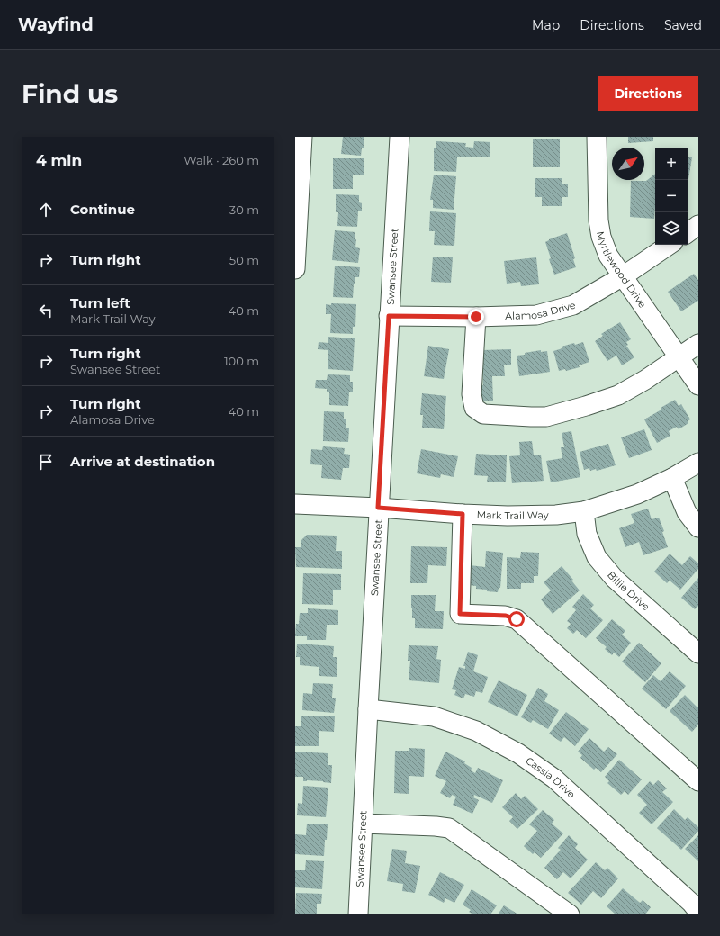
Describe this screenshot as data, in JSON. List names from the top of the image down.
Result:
{
  "streets": {
    "street": [
      "Swansee Street",
      "Myrtlewood Drive",
      "Alamosa Drive",
      "Mark Trail Way",
      "Billie Drive",
      "Cassia Drive"
    ]
  },
  "crossings": [
    ["Swansee Street", "Alamosa Drive"],
    ["Swansee Street", "Mark Trail Way"],
    ["Swansee Street", "Cassia Drive"],
    ["Myrtlewood Drive", "Alamosa Drive"],
    ["Mark Trail Way", "Billie Drive"]
  ],
  "north": "top right",
  "page": {
    "header": "Wayfind",
    "nav": ["Map", "Directions", "Saved"],
    "buttons": "Directions",
    "title": "Find us",
    "heading": ["4 min", "Walk · 260 m"],
    "map_buttons": ["+", "−"],
    "list": [
      ["Continue", "30 m"],
      ["Turn right", "50 m"],
      ["Turn left", "Mark Trail Way", "40 m"],
      ["Turn right", "Swansee Street", "100 m"],
      ["Turn right", "Alamosa Drive", "40 m"],
      "Arrive at destination"
    ]
  }
}
